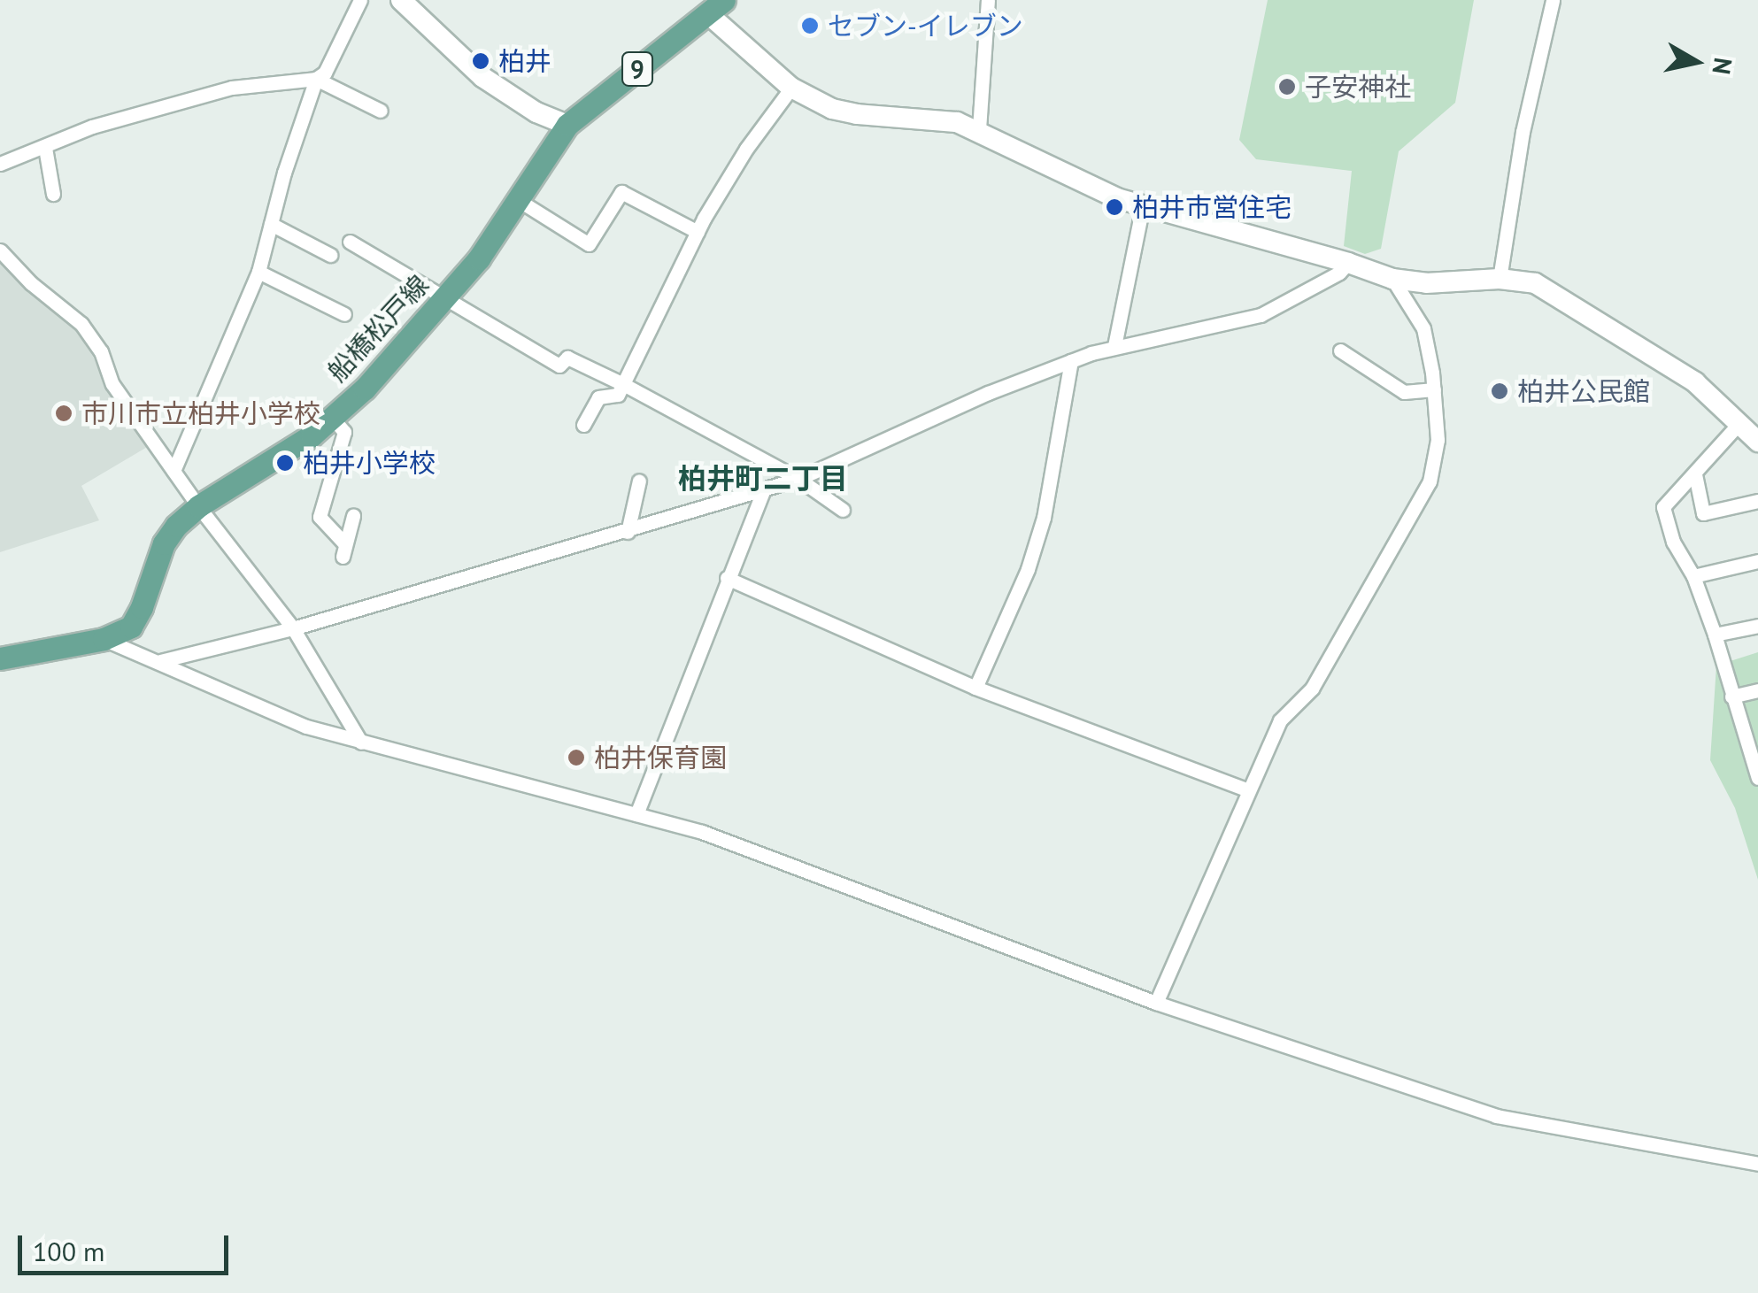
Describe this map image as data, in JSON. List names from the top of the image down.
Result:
{
  "streets": {
    "main road": ["9", "船橋松戸線"]
  },
  "districts": ["柏井町二丁目"],
  "places": [
    "セブン-イレブン",
    "柏井",
    "子安神社",
    "柏井市営住宅",
    "柏井公民館",
    "市川市立柏井小学校",
    "柏井小学校",
    "柏井保育園"
  ],
  "scale_bar": "100 m",
  "north": "right"
}
